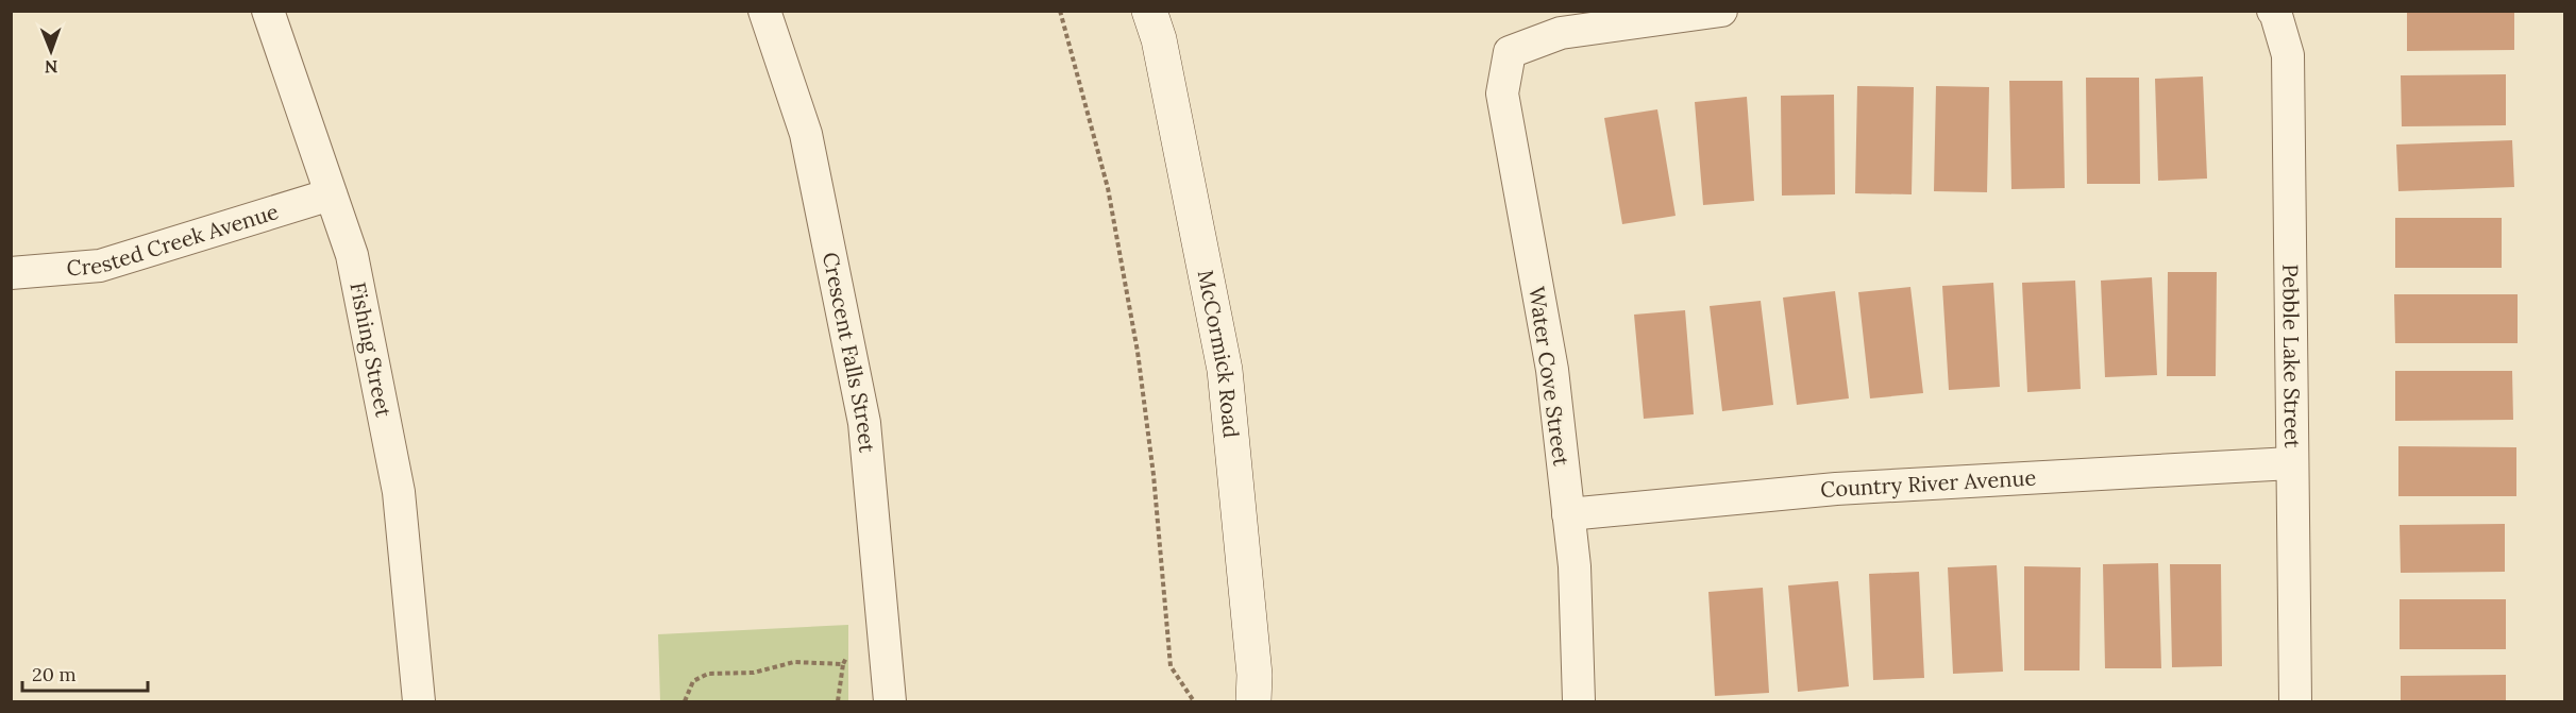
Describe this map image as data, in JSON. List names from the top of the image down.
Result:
{
  "streets": {
    "street": [
      "Crested Creek Avenue",
      "Fishing Street",
      "Crescent Falls Street",
      "McCormick Road",
      "Pebble Lake Street",
      "Water Cove Street",
      "Country River Avenue"
    ]
  },
  "crossings": [
    ["Crested Creek Avenue", "Fishing Street"],
    ["Pebble Lake Street", "Country River Avenue"],
    ["Water Cove Street", "Country River Avenue"]
  ],
  "scale_bar": "20 m",
  "north": "bottom"
}
